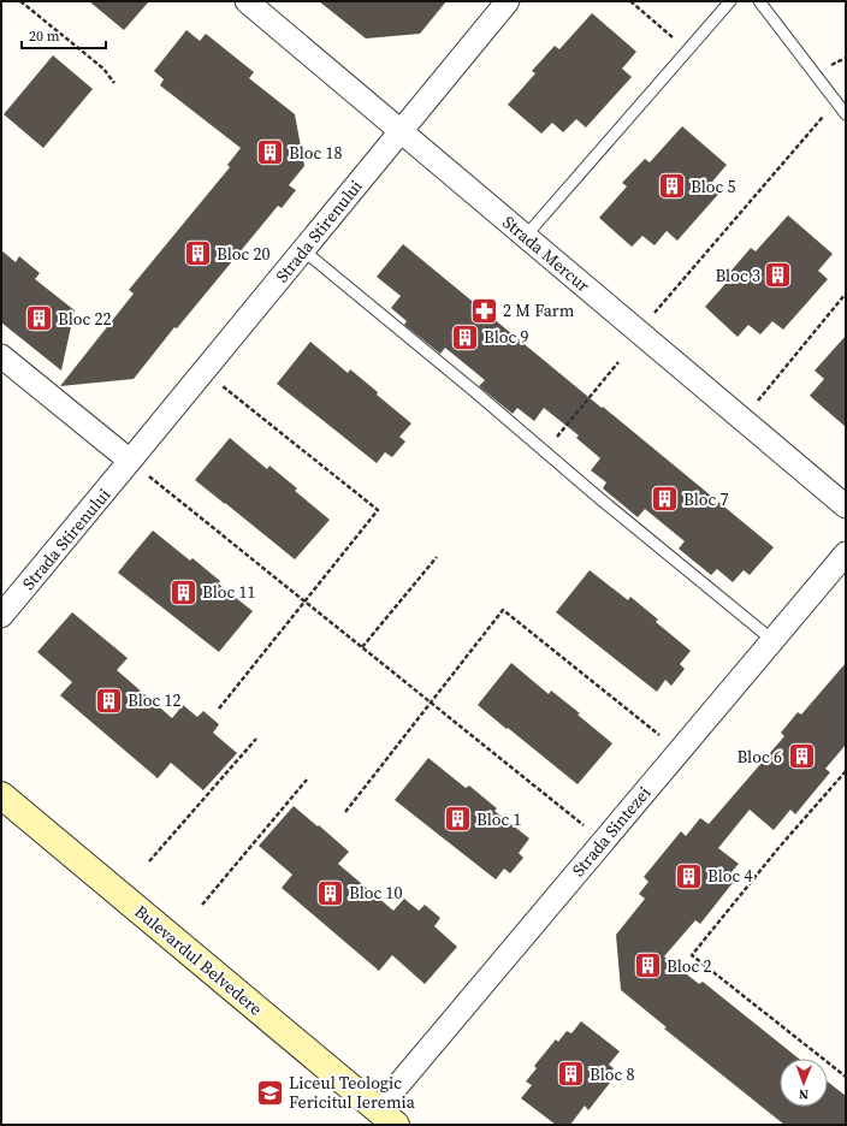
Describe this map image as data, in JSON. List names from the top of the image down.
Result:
{
  "streets": {
    "street": [
      "Strada Stirenului",
      "Strada Mercur",
      "Strada Sintezei",
      "Bulevardul Belvedere"
    ]
  },
  "crossings": [
    ["Strada Stirenului", "Strada Mercur"],
    ["Strada Sintezei", "Bulevardul Belvedere"]
  ],
  "places": {
    "building": [
      "Bloc 18",
      "Bloc 5",
      "Bloc 20",
      "Bloc 3",
      "Bloc 22",
      "Bloc 9",
      "Bloc 7",
      "Bloc 11",
      "Bloc 12",
      "Bloc 6",
      "Bloc 1",
      "Bloc 4",
      "Bloc 10",
      "Bloc 2",
      "Bloc 8"
    ],
    "pharmacy": ["2 M Farm"],
    "school or university": ["Liceul Teologic Fericitul Ieremia"]
  },
  "scale_bar": "20 m",
  "north": "bottom"
}
